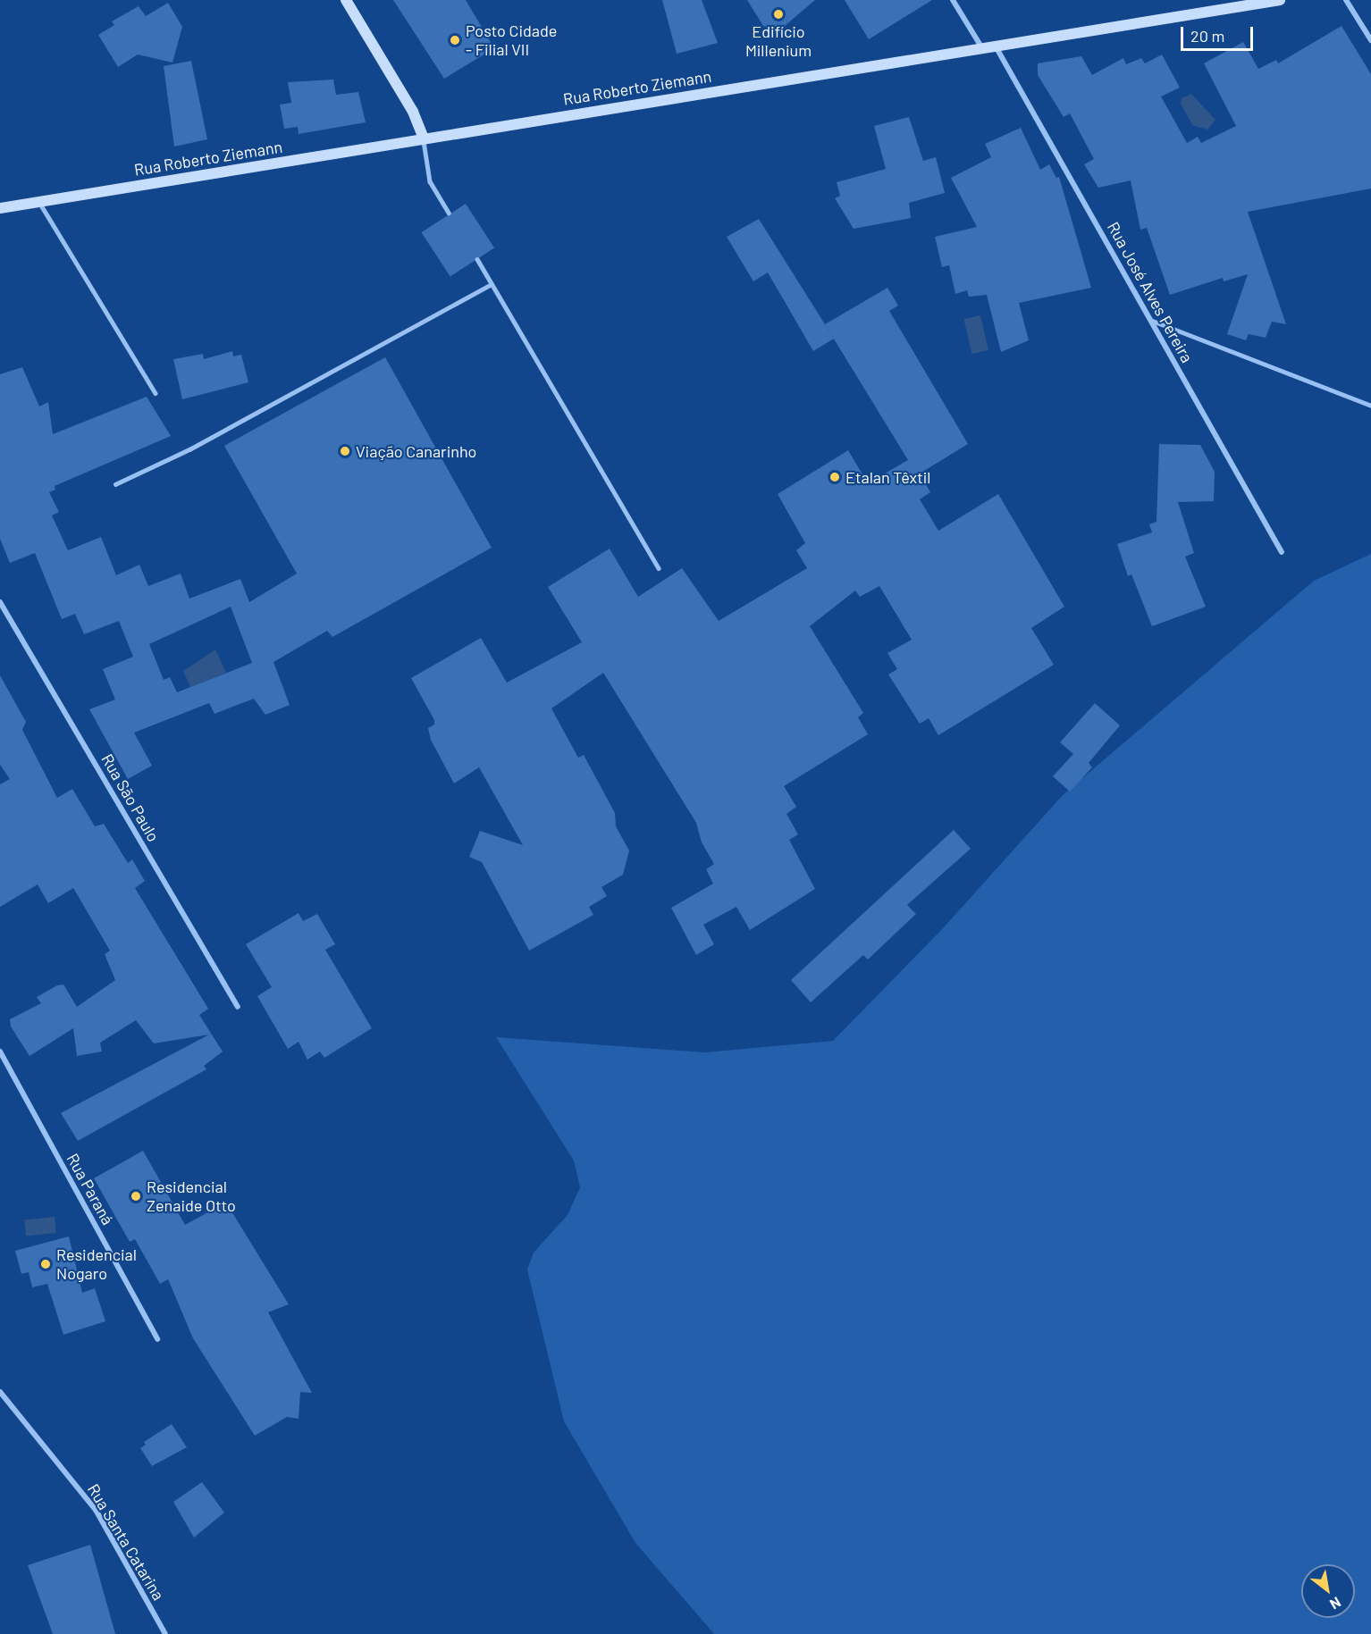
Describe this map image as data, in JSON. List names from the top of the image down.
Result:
{
  "streets": {
    "main road": ["Rua Roberto Ziemann"],
    "street": [
      "Rua José Alves Pereira",
      "Rua São Paulo",
      "Rua Paraná",
      "Rua Santa Catarina"
    ]
  },
  "crossings": [
    ["Rua Roberto Ziemann", "Rua José Alves Pereira"]
  ],
  "places": [
    "Edifício Millenium",
    "Posto Cidade - Filial VII",
    "Viação Canarinho",
    "Etalan Têxtil",
    "Residencial Zenaide Otto",
    "Residencial Nogaro"
  ],
  "scale_bar": "20 m",
  "north": "bottom right"
}
